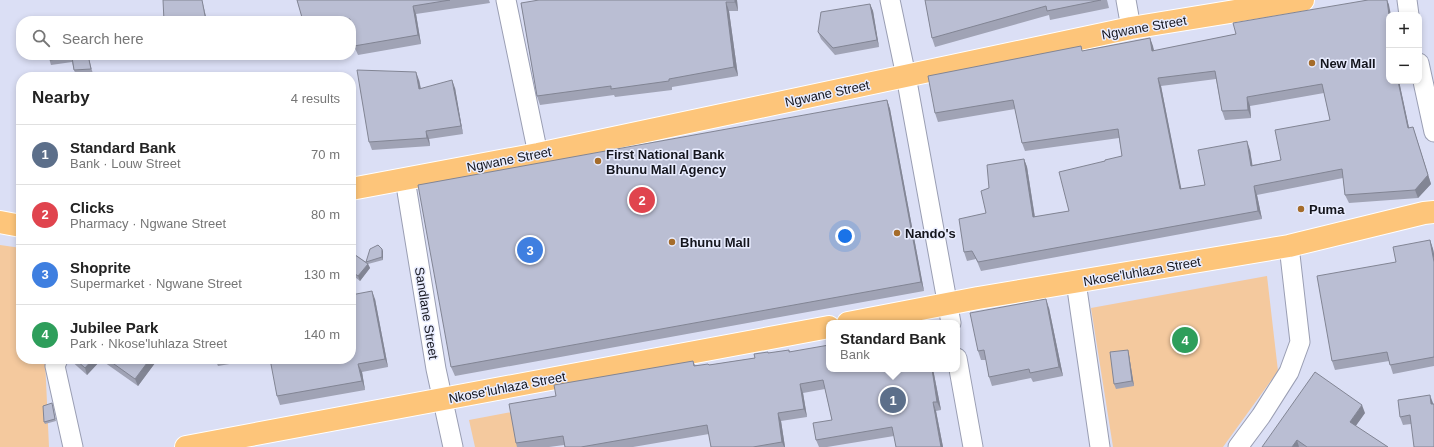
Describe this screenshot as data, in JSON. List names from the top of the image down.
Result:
{
  "streets": {
    "main road": ["Ngwane Street", "Nkose'luhlaza Street"],
    "street": ["Sandlane Street"]
  },
  "crossings": [
    ["Ngwane Street", "Sandlane Street"],
    ["Nkose'luhlaza Street", "Sandlane Street"]
  ],
  "places": [
    "New Mall",
    "First National Bank Bhunu Mall Agency",
    "Puma",
    "Nando's",
    "Bhunu Mall"
  ],
  "page": {
    "map_buttons": ["+", "−"],
    "search": "Search here",
    "heading": ["Nearby", "4 results"],
    "list": [
      {
        "mark": "1",
        "name": "Standard Bank",
        "note": "Bank · Louw Street",
        "value": "70 m"
      },
      {
        "mark": "2",
        "name": "Clicks",
        "note": "Pharmacy · Ngwane Street",
        "value": "80 m"
      },
      {
        "mark": "3",
        "name": "Shoprite",
        "note": "Supermarket · Ngwane Street",
        "value": "130 m"
      },
      {
        "mark": "4",
        "name": "Jubilee Park",
        "note": "Park · Nkose'luhlaza Street",
        "value": "140 m"
      }
    ],
    "pins": [
      "2",
      "3",
      "4",
      "1"
    ],
    "popup": ["Standard Bank", "Bank"]
  }
}
